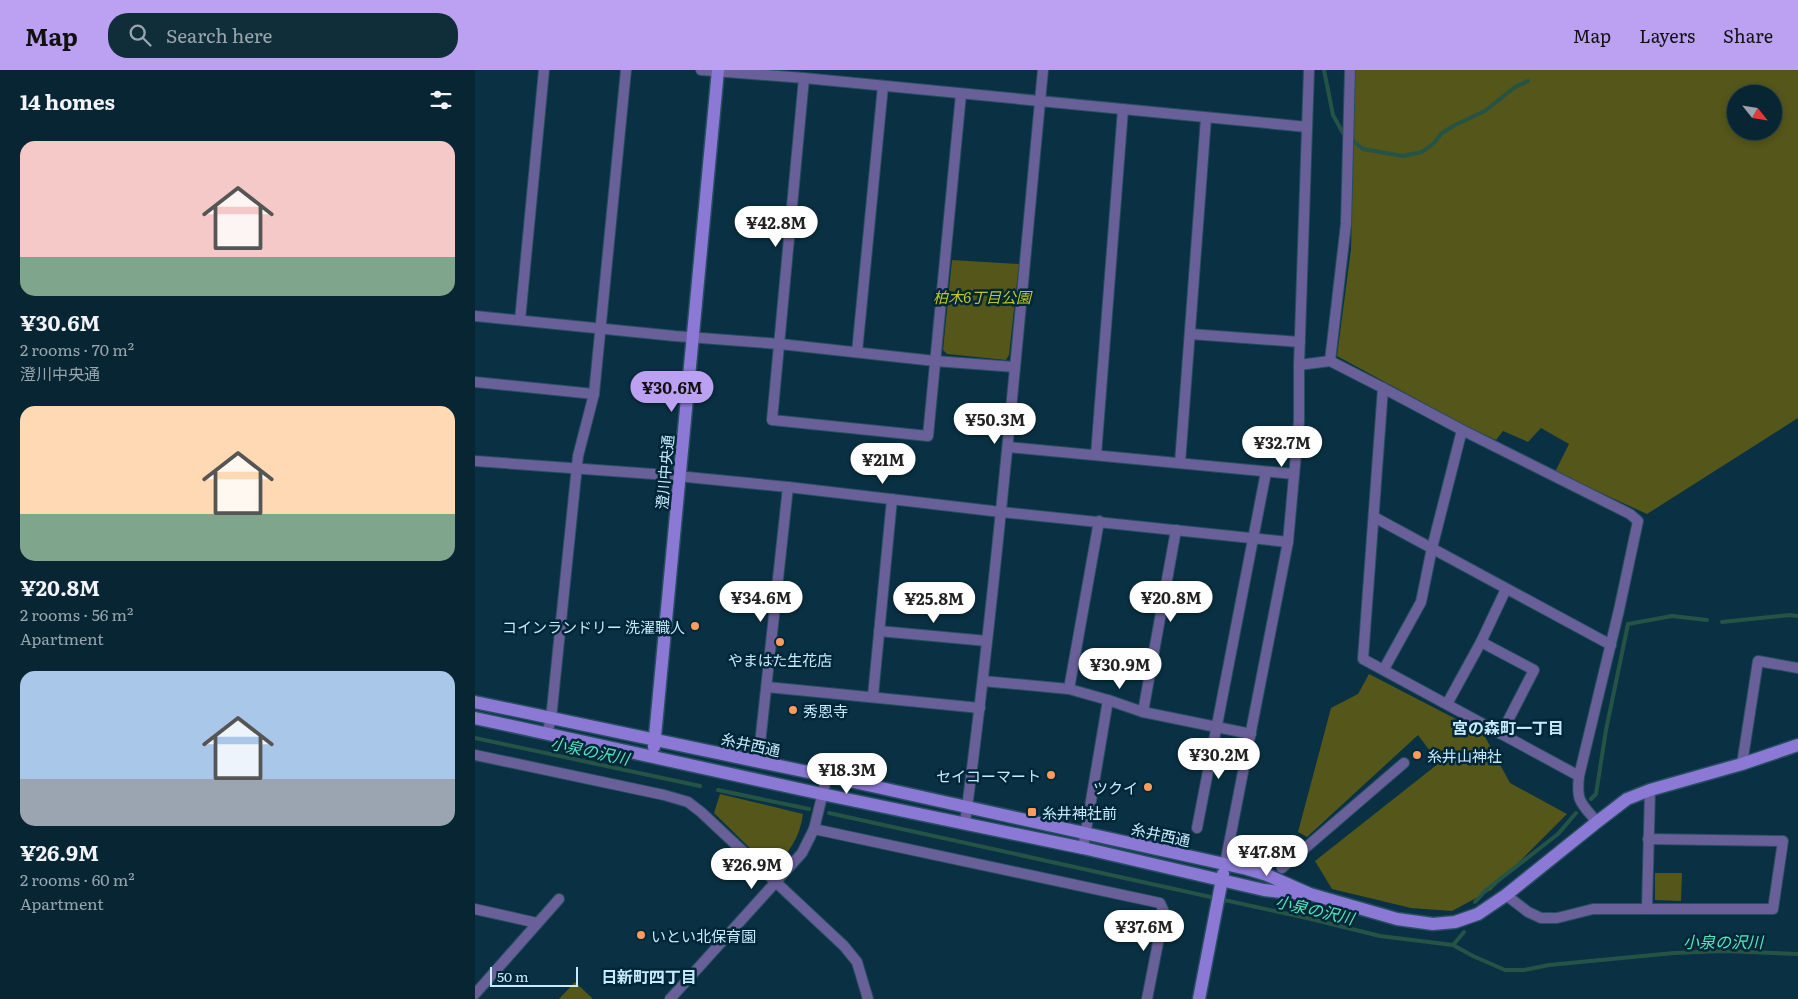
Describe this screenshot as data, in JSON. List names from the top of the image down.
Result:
{
  "streets": {
    "street": ["澄川中央通", "糸井西通"]
  },
  "crossings": [
    ["澄川中央通", "糸井西通"]
  ],
  "districts": ["宮の森町一丁目", "日新町四丁目"],
  "water": ["小泉の沢川"],
  "parks": ["柏木6丁目公園"],
  "places": {
    "other": [
      "コインランドリー 洗濯職人",
      "やまはた生花店",
      "秀恩寺",
      "糸井山神社",
      "セイコーマート",
      "ツクイ",
      "いとい北保育園"
    ],
    "transit": ["糸井神社前"]
  },
  "scale_bar": "50 m",
  "north": "bottom right",
  "page": {
    "header": "Map",
    "search": "Search here",
    "nav": ["Map", "Layers", "Share"],
    "heading": "14 homes",
    "list": [
      {
        "name": "¥30.6M",
        "note": "2 rooms · 70 m² · 澄川中央通"
      },
      {
        "name": "¥20.8M",
        "note": "2 rooms · 56 m² · Apartment"
      },
      {
        "name": "¥26.9M",
        "note": "2 rooms · 60 m² · Apartment"
      }
    ],
    "price": [
      "¥42.8M",
      "¥30.6M",
      "¥50.3M",
      "¥32.7M",
      "¥21M",
      "¥34.6M",
      "¥20.8M",
      "¥25.8M",
      "¥30.9M",
      "¥30.2M",
      "¥18.3M",
      "¥47.8M",
      "¥26.9M",
      "¥37.6M"
    ],
    "scale": "50 m"
  }
}
